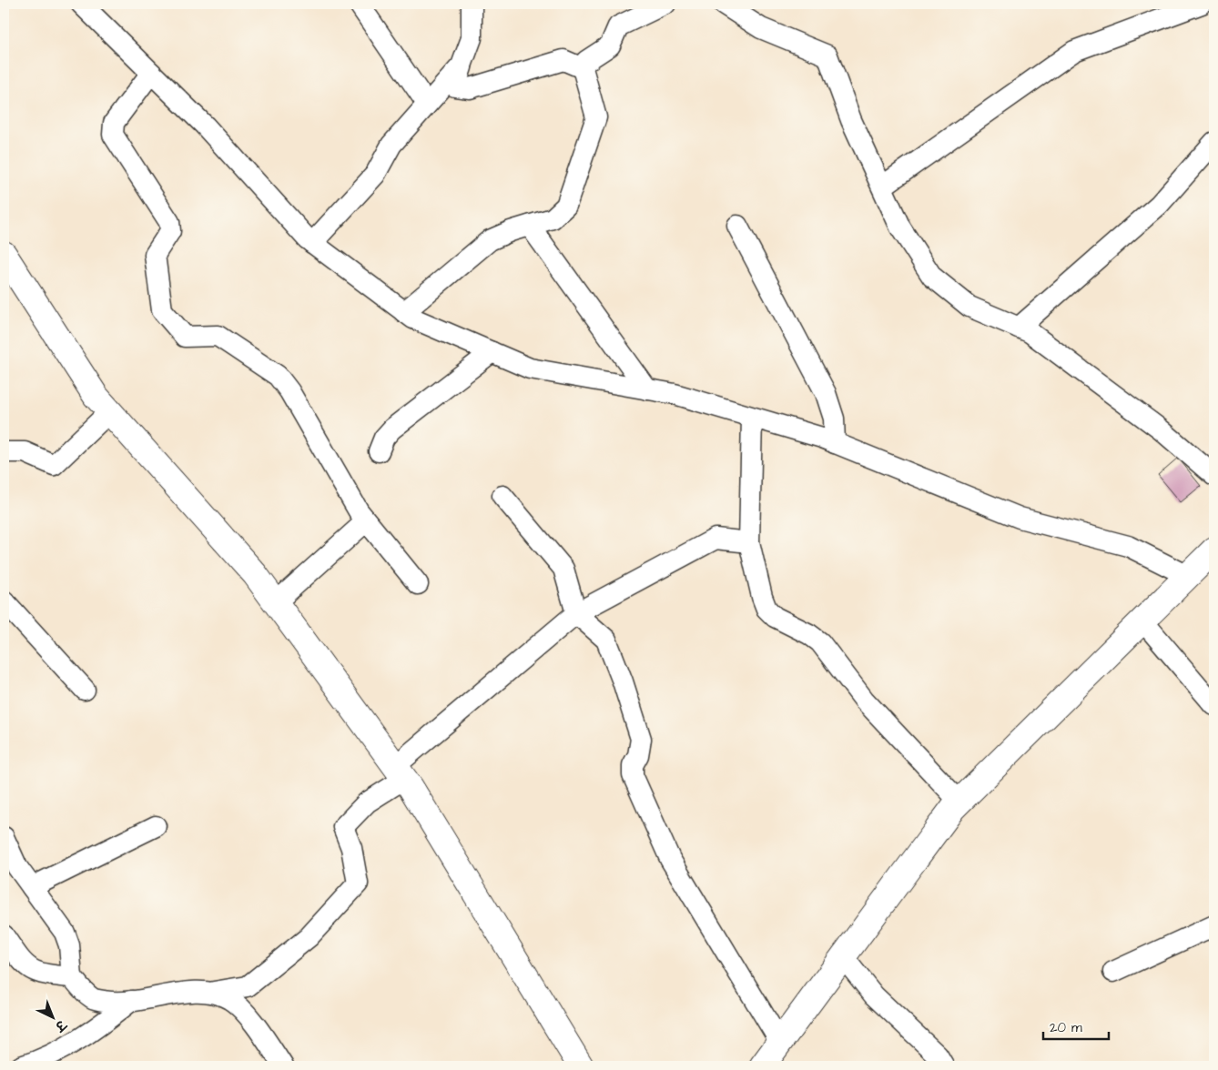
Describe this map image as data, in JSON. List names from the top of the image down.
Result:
{
  "scale_bar": "20 m",
  "north": "bottom right"
}
